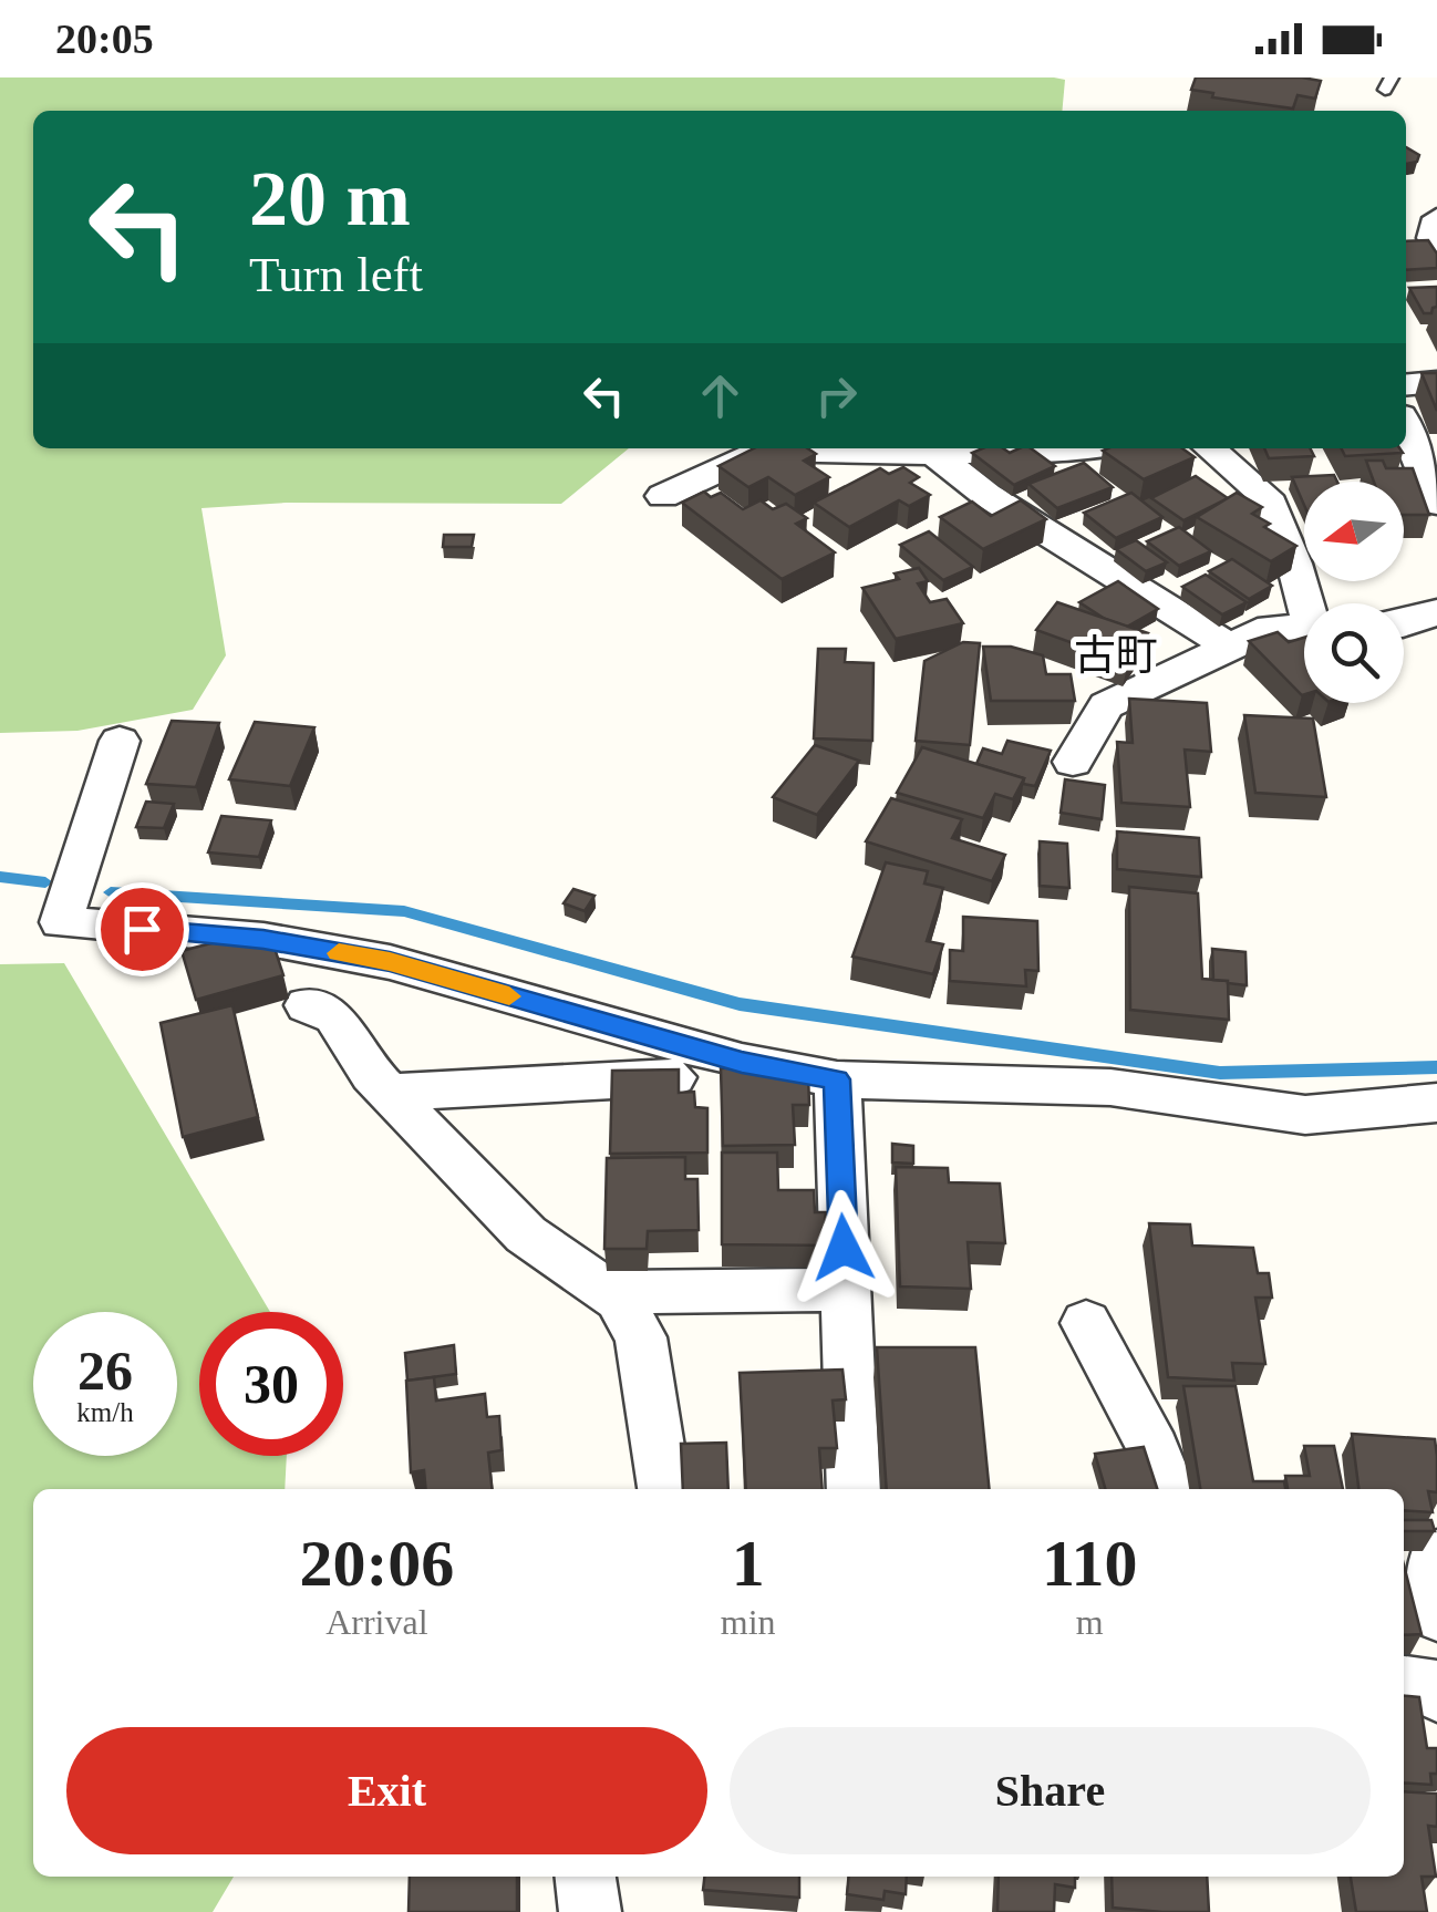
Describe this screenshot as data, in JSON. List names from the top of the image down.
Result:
{
  "districts": ["古町"],
  "north": "left",
  "page": {
    "status": "20:05",
    "turn": ["20 m", "Turn left"],
    "speed": "26 km/h",
    "limit": "30",
    "eta": [
      "20:06",
      "Arrival",
      "1",
      "min",
      "110",
      "m"
    ],
    "buttons": ["Exit", "Share"]
  }
}
